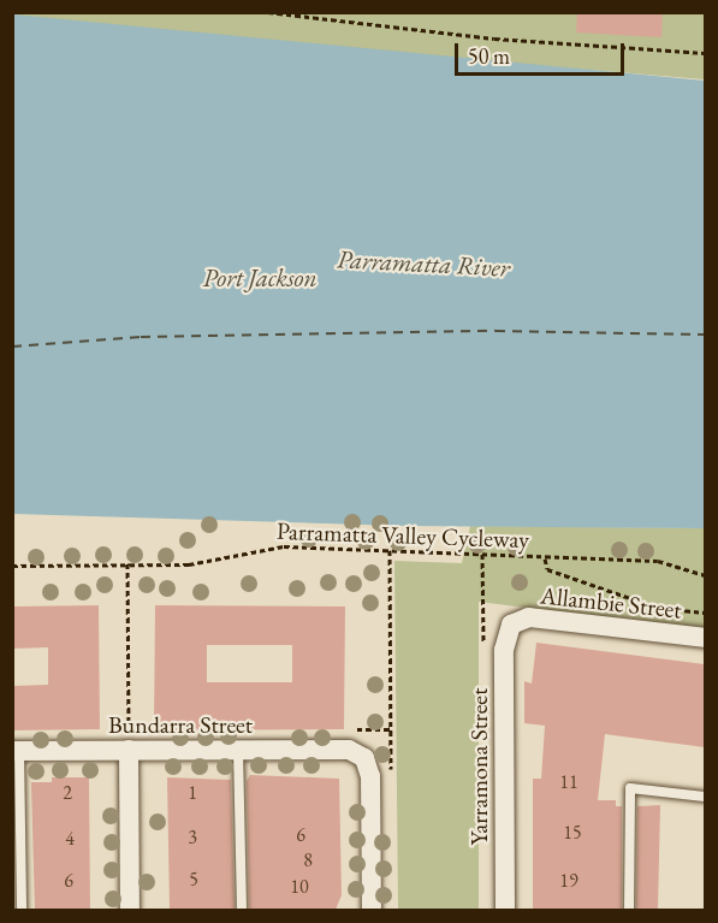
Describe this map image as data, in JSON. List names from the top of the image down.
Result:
{
  "streets": {
    "street": ["Allambie Street", "Bundarra Street", "Yarramona Street"],
    "path": ["Parramatta Valley Cycleway"]
  },
  "crossings": [
    ["Allambie Street", "Yarramona Street"]
  ],
  "water": ["Parramatta River", "Port Jackson"],
  "house_numbers": [
    "11",
    "2",
    "1",
    "15",
    "6",
    "3",
    "4",
    "8",
    "5",
    "6",
    "19",
    "10"
  ],
  "scale_bar": "50 m"
}
